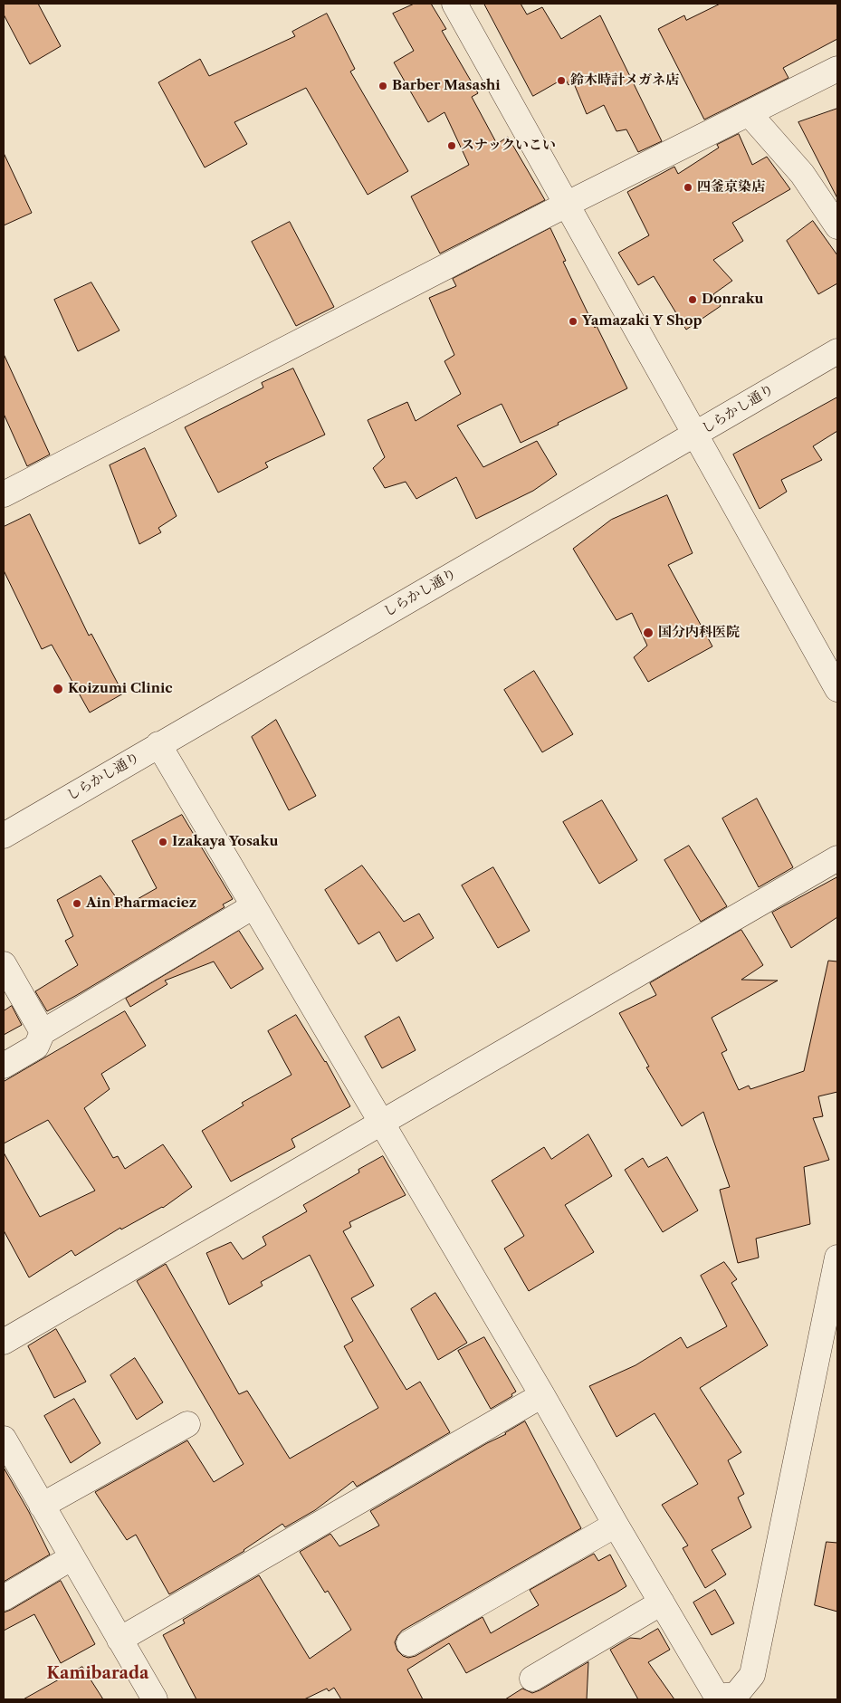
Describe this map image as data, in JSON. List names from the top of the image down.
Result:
{
  "streets": {
    "street": ["しらかし通り"]
  },
  "districts": ["Kamibarada"],
  "places": [
    "鈴木時計メガネ店",
    "Barber Masashi",
    "スナックいこい",
    "四釜京染店",
    "Donraku",
    "Yamazaki Y Shop",
    "国分内科医院",
    "Koizumi Clinic",
    "Izakaya Yosaku",
    "Ain Pharmaciez"
  ]
}
